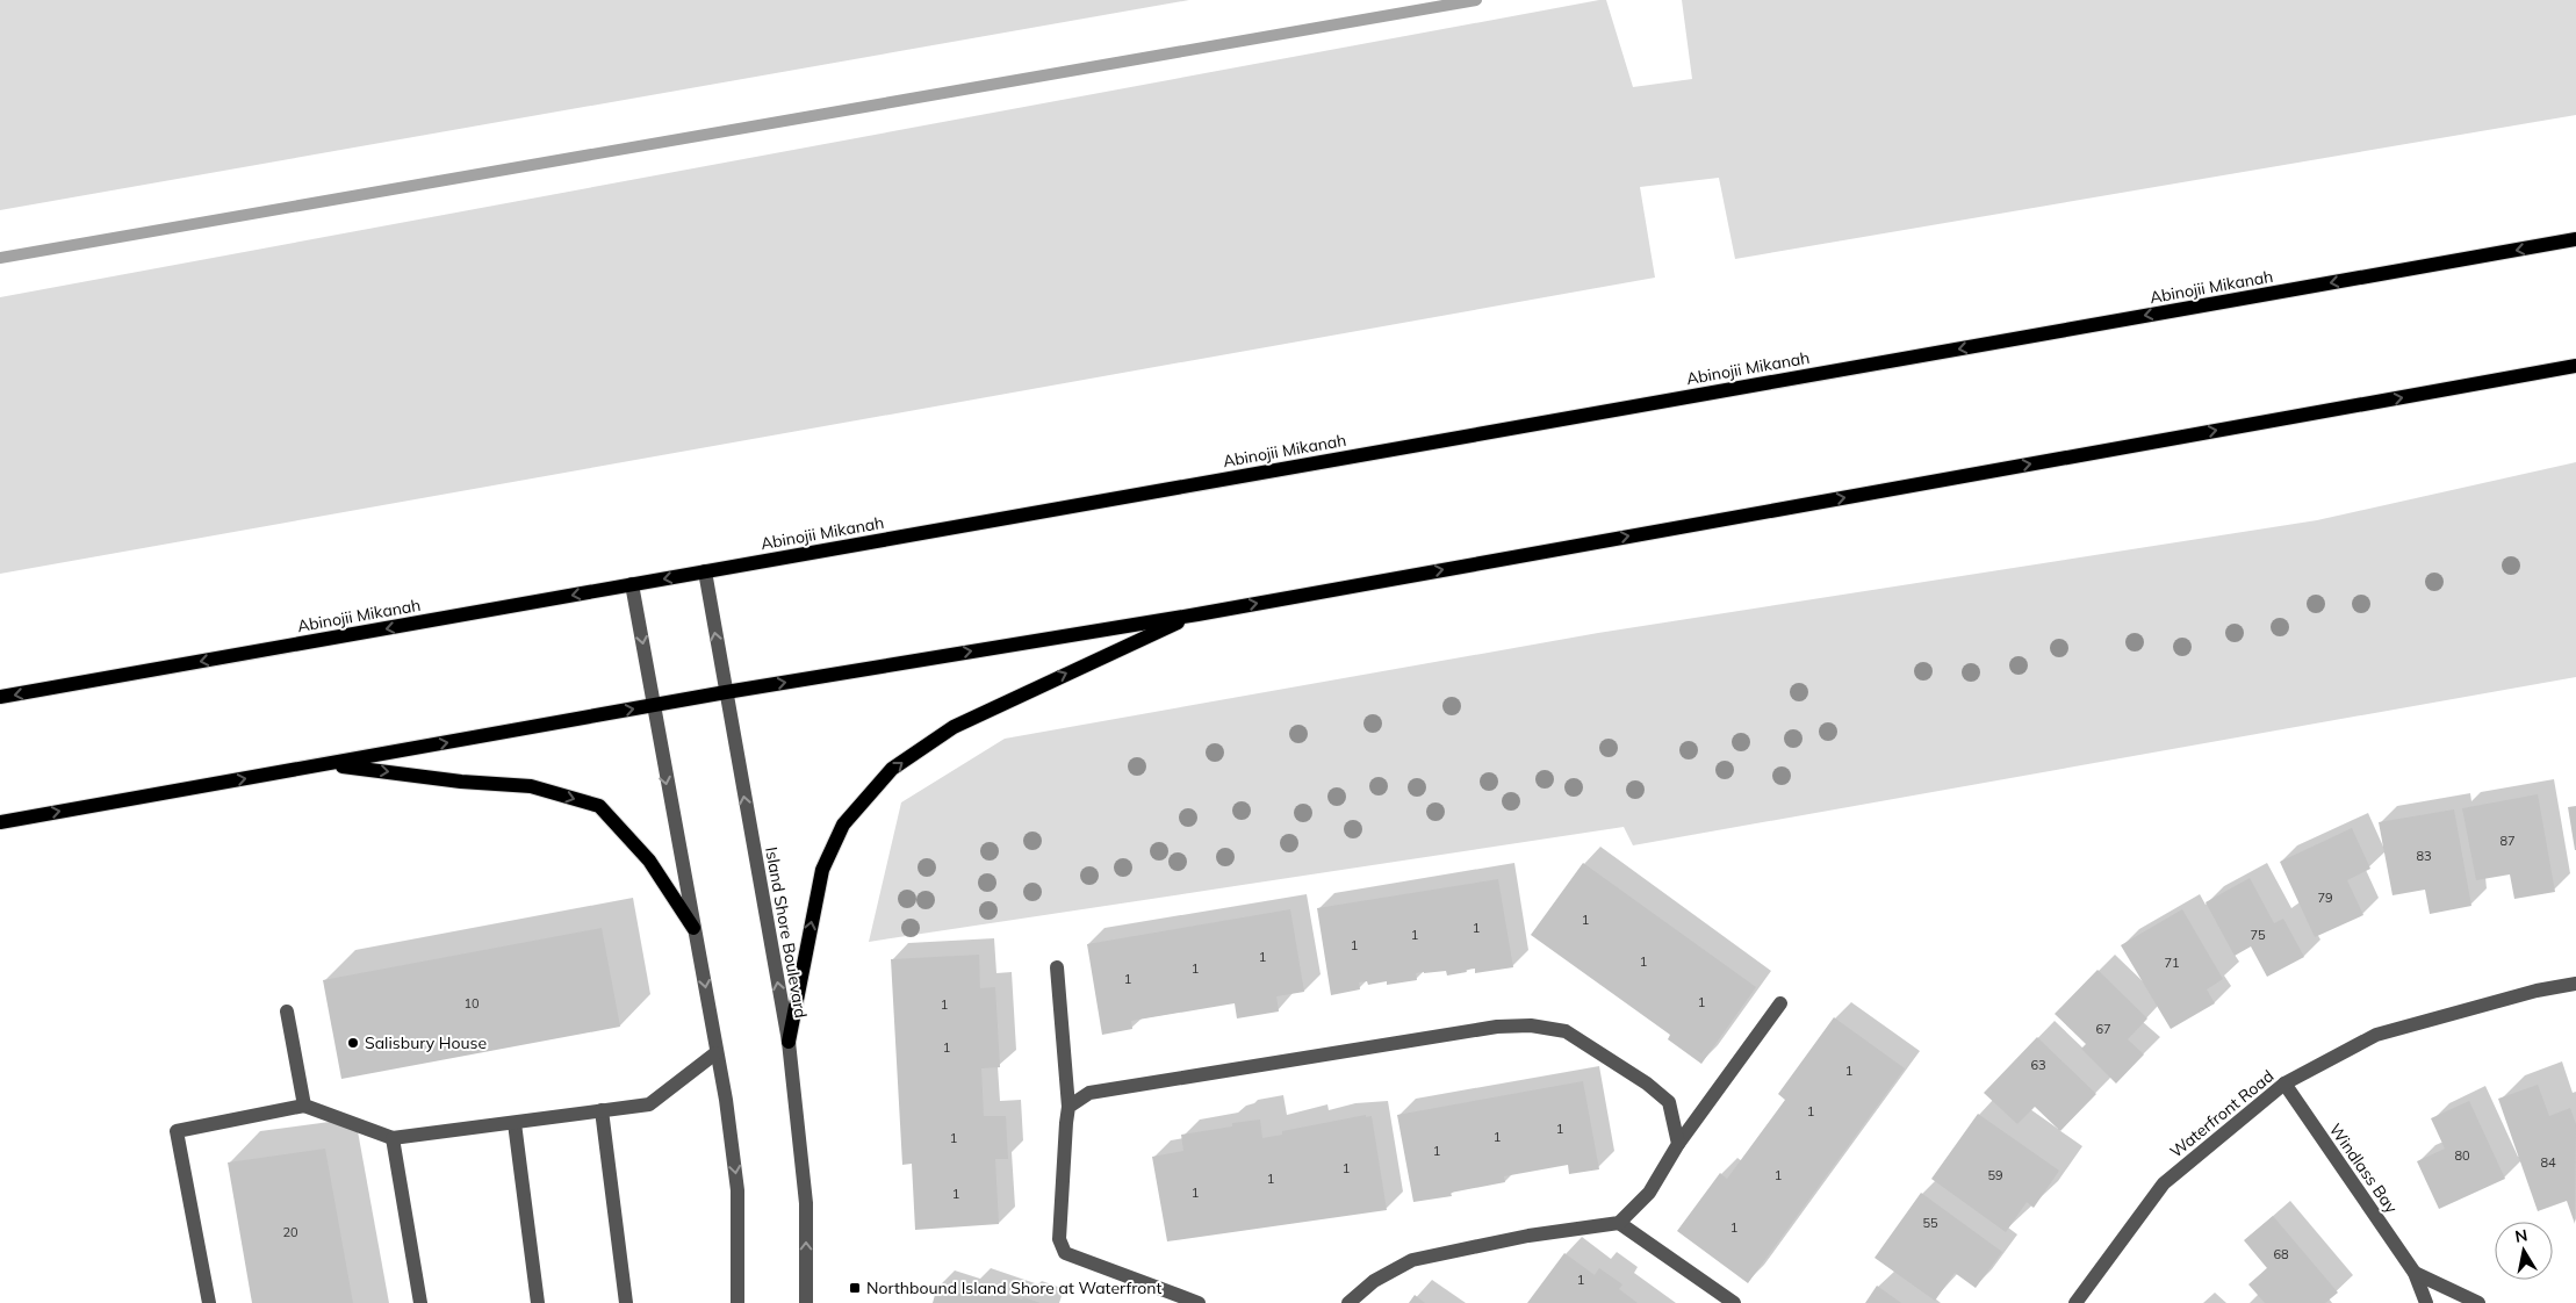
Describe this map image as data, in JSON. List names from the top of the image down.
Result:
{
  "streets": {
    "main road": ["Abinojii Mikanah"],
    "street": ["Island Shore Boulevard", "Waterfront Road", "Windlass Bay"]
  },
  "crossings": [
    ["Abinojii Mikanah", "Island Shore Boulevard"],
    ["Waterfront Road", "Windlass Bay"]
  ],
  "places": {
    "other": ["Salisbury House"],
    "transit": ["Northbound Island Shore at Waterfront"]
  },
  "house_numbers": [
    "87",
    "83",
    "79",
    "1",
    "1",
    "1",
    "75",
    "1",
    "1",
    "1",
    "71",
    "1",
    "1",
    "1",
    "10",
    "1",
    "67",
    "1",
    "63",
    "1",
    "1",
    "1",
    "1",
    "1",
    "1",
    "80",
    "84",
    "1",
    "1",
    "59",
    "1",
    "1",
    "1",
    "55",
    "1",
    "20",
    "68",
    "1"
  ],
  "north": "top"
}
